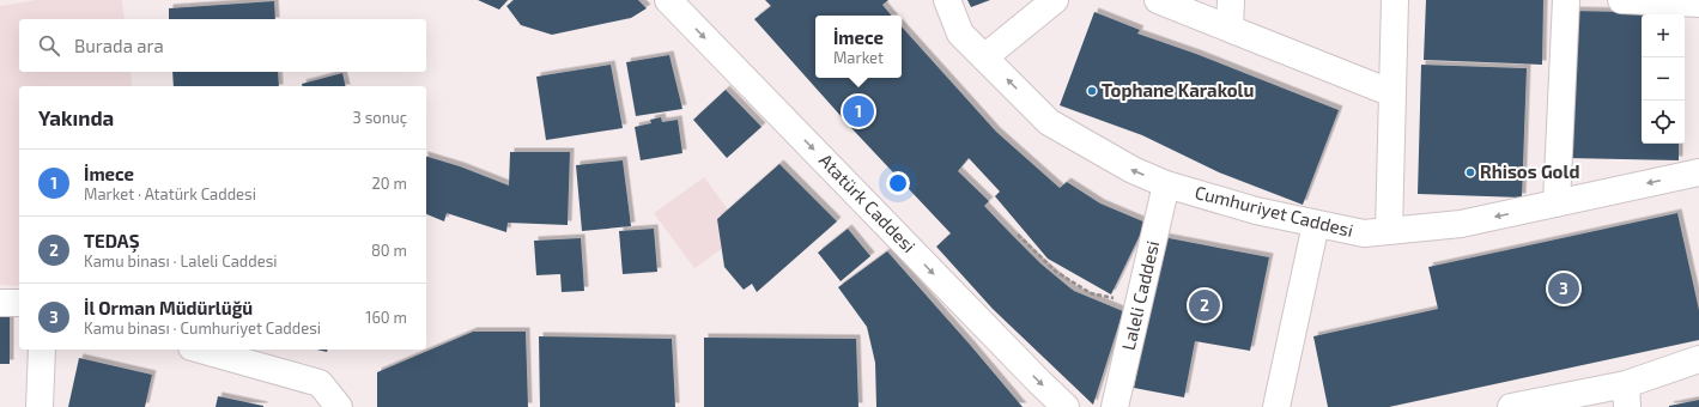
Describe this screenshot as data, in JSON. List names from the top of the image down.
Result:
{
  "streets": {
    "street": ["Atatürk Caddesi", "Cumhuriyet Caddesi", "Laleli Caddesi"]
  },
  "crossings": [
    ["Cumhuriyet Caddesi", "Laleli Caddesi"]
  ],
  "one_way": ["Atatürk Caddesi"],
  "places": ["Tophane Karakolu", "Rhisos Gold"],
  "page": {
    "map_buttons": ["+", "−"],
    "popup": ["İmece", "Market"],
    "search": "Burada ara",
    "heading": ["Yakında", "3 sonuç"],
    "pins": ["1", "3", "2"],
    "list": [
      {
        "mark": "1",
        "name": "İmece",
        "note": "Market · Atatürk Caddesi",
        "value": "20 m"
      },
      {
        "mark": "2",
        "name": "TEDAŞ",
        "note": "Kamu binası · Laleli Caddesi",
        "value": "80 m"
      },
      {
        "mark": "3",
        "name": "İl Orman Müdürlüğü",
        "note": "Kamu binası · Cumhuriyet Caddesi",
        "value": "160 m"
      }
    ]
  }
}
